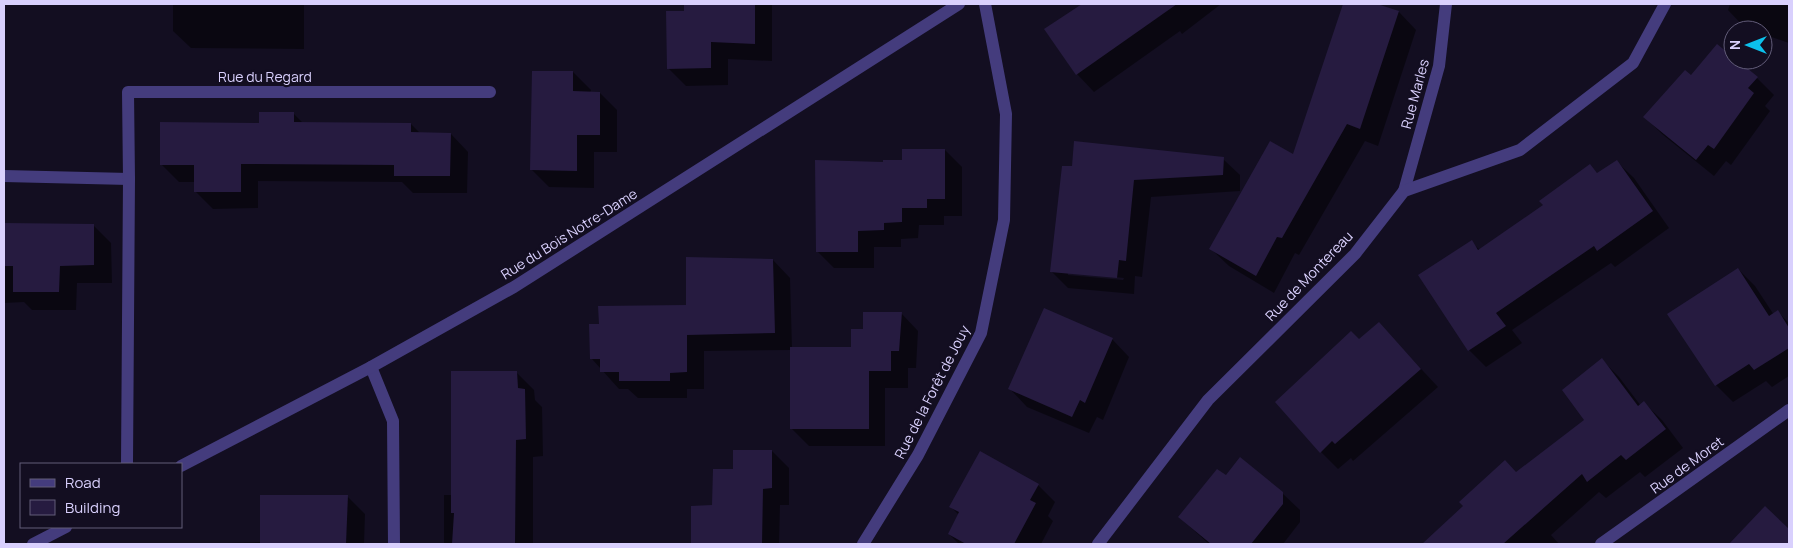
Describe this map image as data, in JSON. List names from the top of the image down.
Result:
{
  "streets": {
    "street": [
      "Rue du Regard",
      "Rue Marles",
      "Rue du Bois Notre-Dame",
      "Rue de Montereau",
      "Rue de la Forêt de Jouy",
      "Rue de Moret"
    ]
  },
  "crossings": [
    ["Rue Marles", "Rue de Montereau"]
  ],
  "legend": ["Road", "Building"],
  "north": "left"
}
